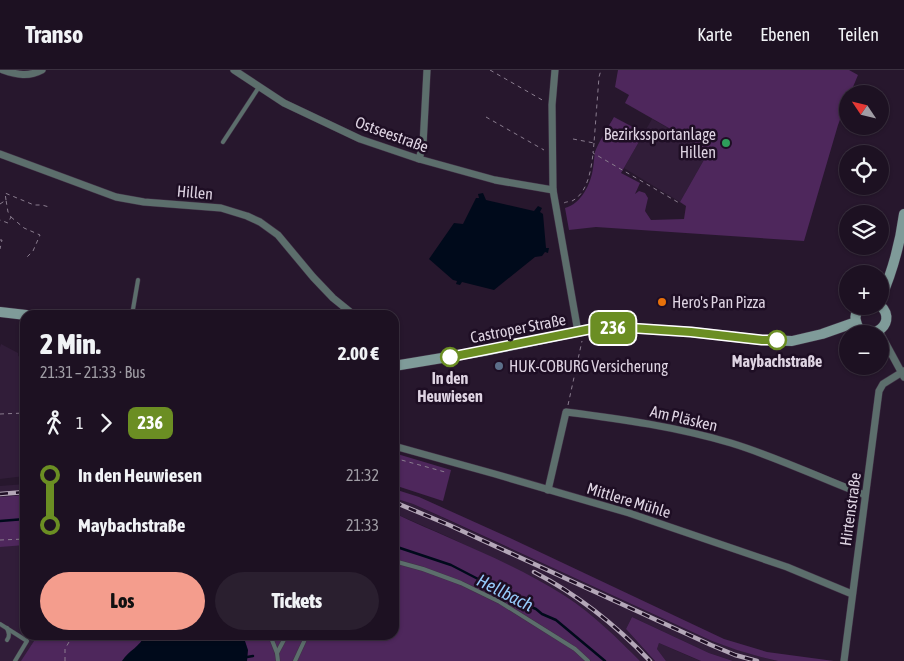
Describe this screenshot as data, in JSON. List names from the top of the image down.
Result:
{
  "streets": {
    "main road": ["Castroper Straße"],
    "street": [
      "Ostseestraße",
      "Hillen",
      "Am Pläsken",
      "Mittlere Mühle",
      "Hirtenstraße"
    ]
  },
  "crossings": [
    ["Am Pläsken", "Hirtenstraße"],
    ["Mittlere Mühle", "Hirtenstraße"]
  ],
  "water": ["Hellbach"],
  "places": [
    "Bezirkssportanlage Hillen",
    "Hero's Pan Pizza",
    "Maybachstraße",
    "In den Heuwiesen",
    "HUK-COBURG Versicherung"
  ],
  "lines": ["bus line 236"],
  "north": "top left",
  "page": {
    "header": "Transo",
    "nav": ["Karte", "Ebenen", "Teilen"],
    "on_map": "236",
    "map_buttons": ["+", "−"],
    "heading": ["2 Min.", "21:31 – 21:33 · Bus", "2.00 €"],
    "legs": ["1", "236"],
    "list": [
      {
        "name": "In den Heuwiesen",
        "value": "21:32"
      },
      {
        "name": "Maybachstraße",
        "value": "21:33"
      }
    ],
    "buttons": ["Los", "Tickets"]
  }
}
